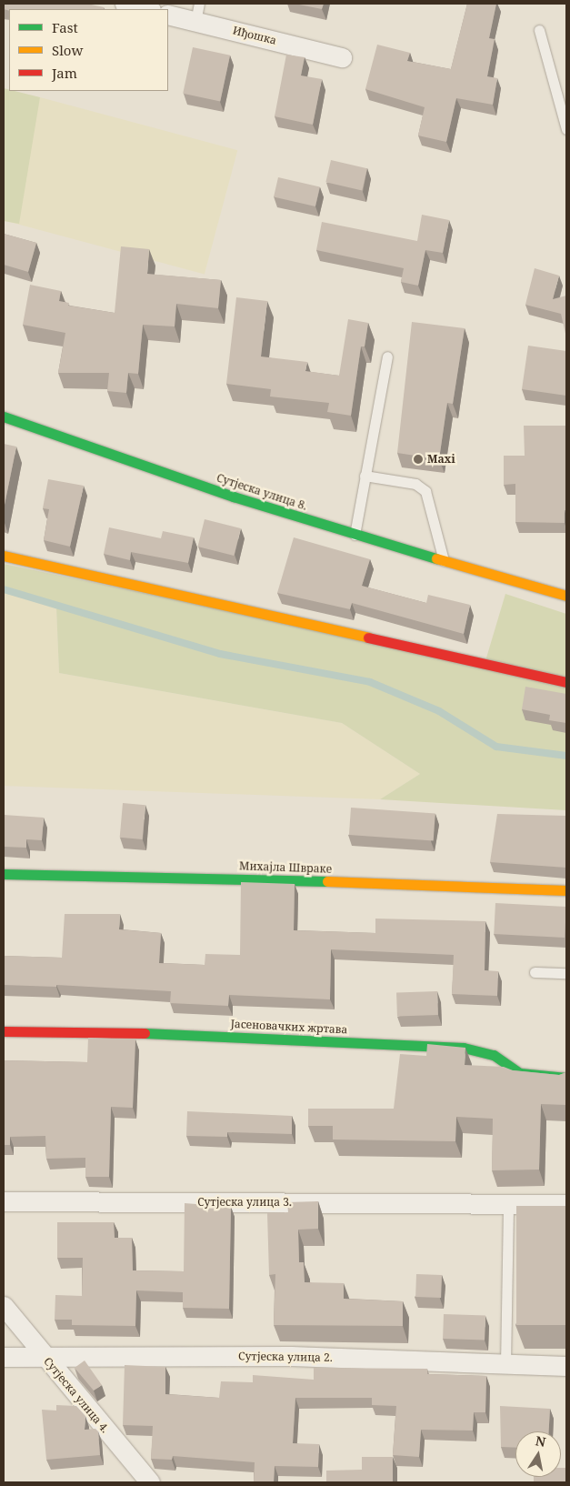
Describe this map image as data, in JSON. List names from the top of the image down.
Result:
{
  "streets": {
    "street": [
      "Иђошка",
      "Сутјеска улица 8.",
      "Михајла Швраке",
      "Јасеновачких жртава",
      "Сутјеска улица 3.",
      "Сутјеска улица 2.",
      "Сутјеска улица 4."
    ]
  },
  "crossings": [
    ["Сутјеска улица 2.", "Сутјеска улица 4."]
  ],
  "places": ["Maxi"],
  "legend": ["Fast", "Slow", "Jam"],
  "north": "top"
}
